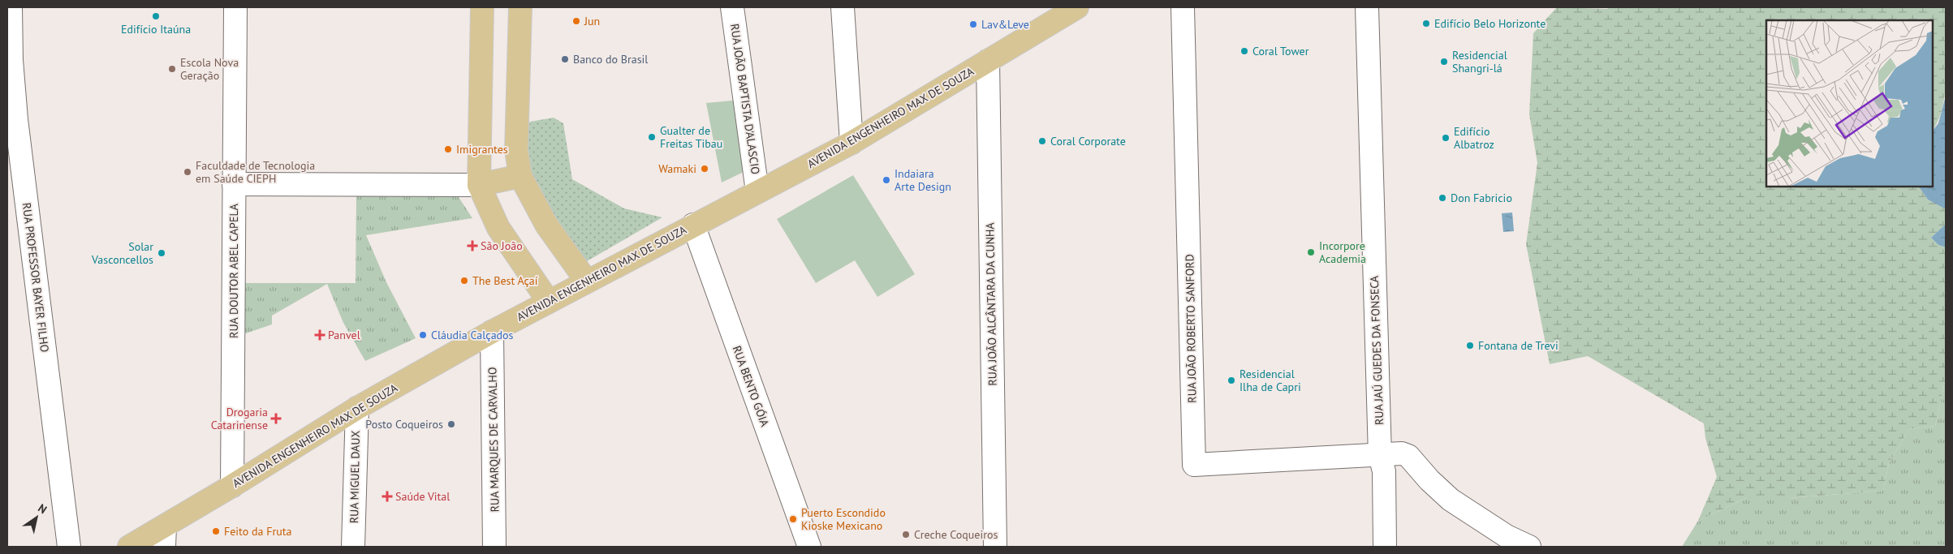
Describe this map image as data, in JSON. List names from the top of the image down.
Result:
{
  "streets": {
    "main road": ["AVENIDA ENGENHEIRO MAX DE SOUZA"],
    "street": [
      "RUA JOÃO BAPTISTA D'ALASCIO",
      "RUA DOUTOR ABEL CAPELA",
      "RUA PROFESSOR BAYER FILHO",
      "RUA JOÃO ALCÂNTARA DA CUNHA",
      "RUA JOÃO ROBERTO SANFORD",
      "RUA JAÚ GUEDES DA FONSECA",
      "RUA BENTO GÓIA",
      "RUA MARQUES DE CARVALHO",
      "RUA MIGUEL DAUX"
    ]
  },
  "crossings": [
    ["RUA JOÃO BAPTISTA D'ALASCIO", "AVENIDA ENGENHEIRO MAX DE SOUZA"],
    ["AVENIDA ENGENHEIRO MAX DE SOUZA", "RUA DOUTOR ABEL CAPELA"],
    ["AVENIDA ENGENHEIRO MAX DE SOUZA", "RUA JOÃO ALCÂNTARA DA CUNHA"],
    ["AVENIDA ENGENHEIRO MAX DE SOUZA", "RUA BENTO GÓIA"],
    ["AVENIDA ENGENHEIRO MAX DE SOUZA", "RUA MARQUES DE CARVALHO"],
    ["AVENIDA ENGENHEIRO MAX DE SOUZA", "RUA MIGUEL DAUX"],
    ["RUA JOÃO ROBERTO SANFORD", "RUA JAÚ GUEDES DA FONSECA"]
  ],
  "places": {
    "other": [
      "Edifício Itaúna",
      "Jun",
      "Edifício Belo Horizonte",
      "Lav&Leve",
      "Coral Tower",
      "Banco do Brasil",
      "Residencial Shangri-lá",
      "Escola Nova Geração",
      "Gualter de Freitas Tibau",
      "Edifício Albatroz",
      "Coral Corporate",
      "Imigrantes",
      "Wamaki",
      "Faculdade de Tecnologia em Saúde CIEPH",
      "Indaiara Arte Design",
      "Don Fabricio",
      "Incorpore Academia",
      "Solar Vasconcellos",
      "The Best Açaí",
      "Cláudia Calçados",
      "Fontana de Trevi",
      "Residencial Ilha de Capri",
      "Posto Coqueiros",
      "Puerto Escondido Kioske Mexicano",
      "Feito da Fruta",
      "Creche Coqueiros"
    ],
    "health": [
      "São João",
      "Panvel",
      "Drogaria Catarinense",
      "Saúde Vital"
    ]
  },
  "north": "top right"
}
